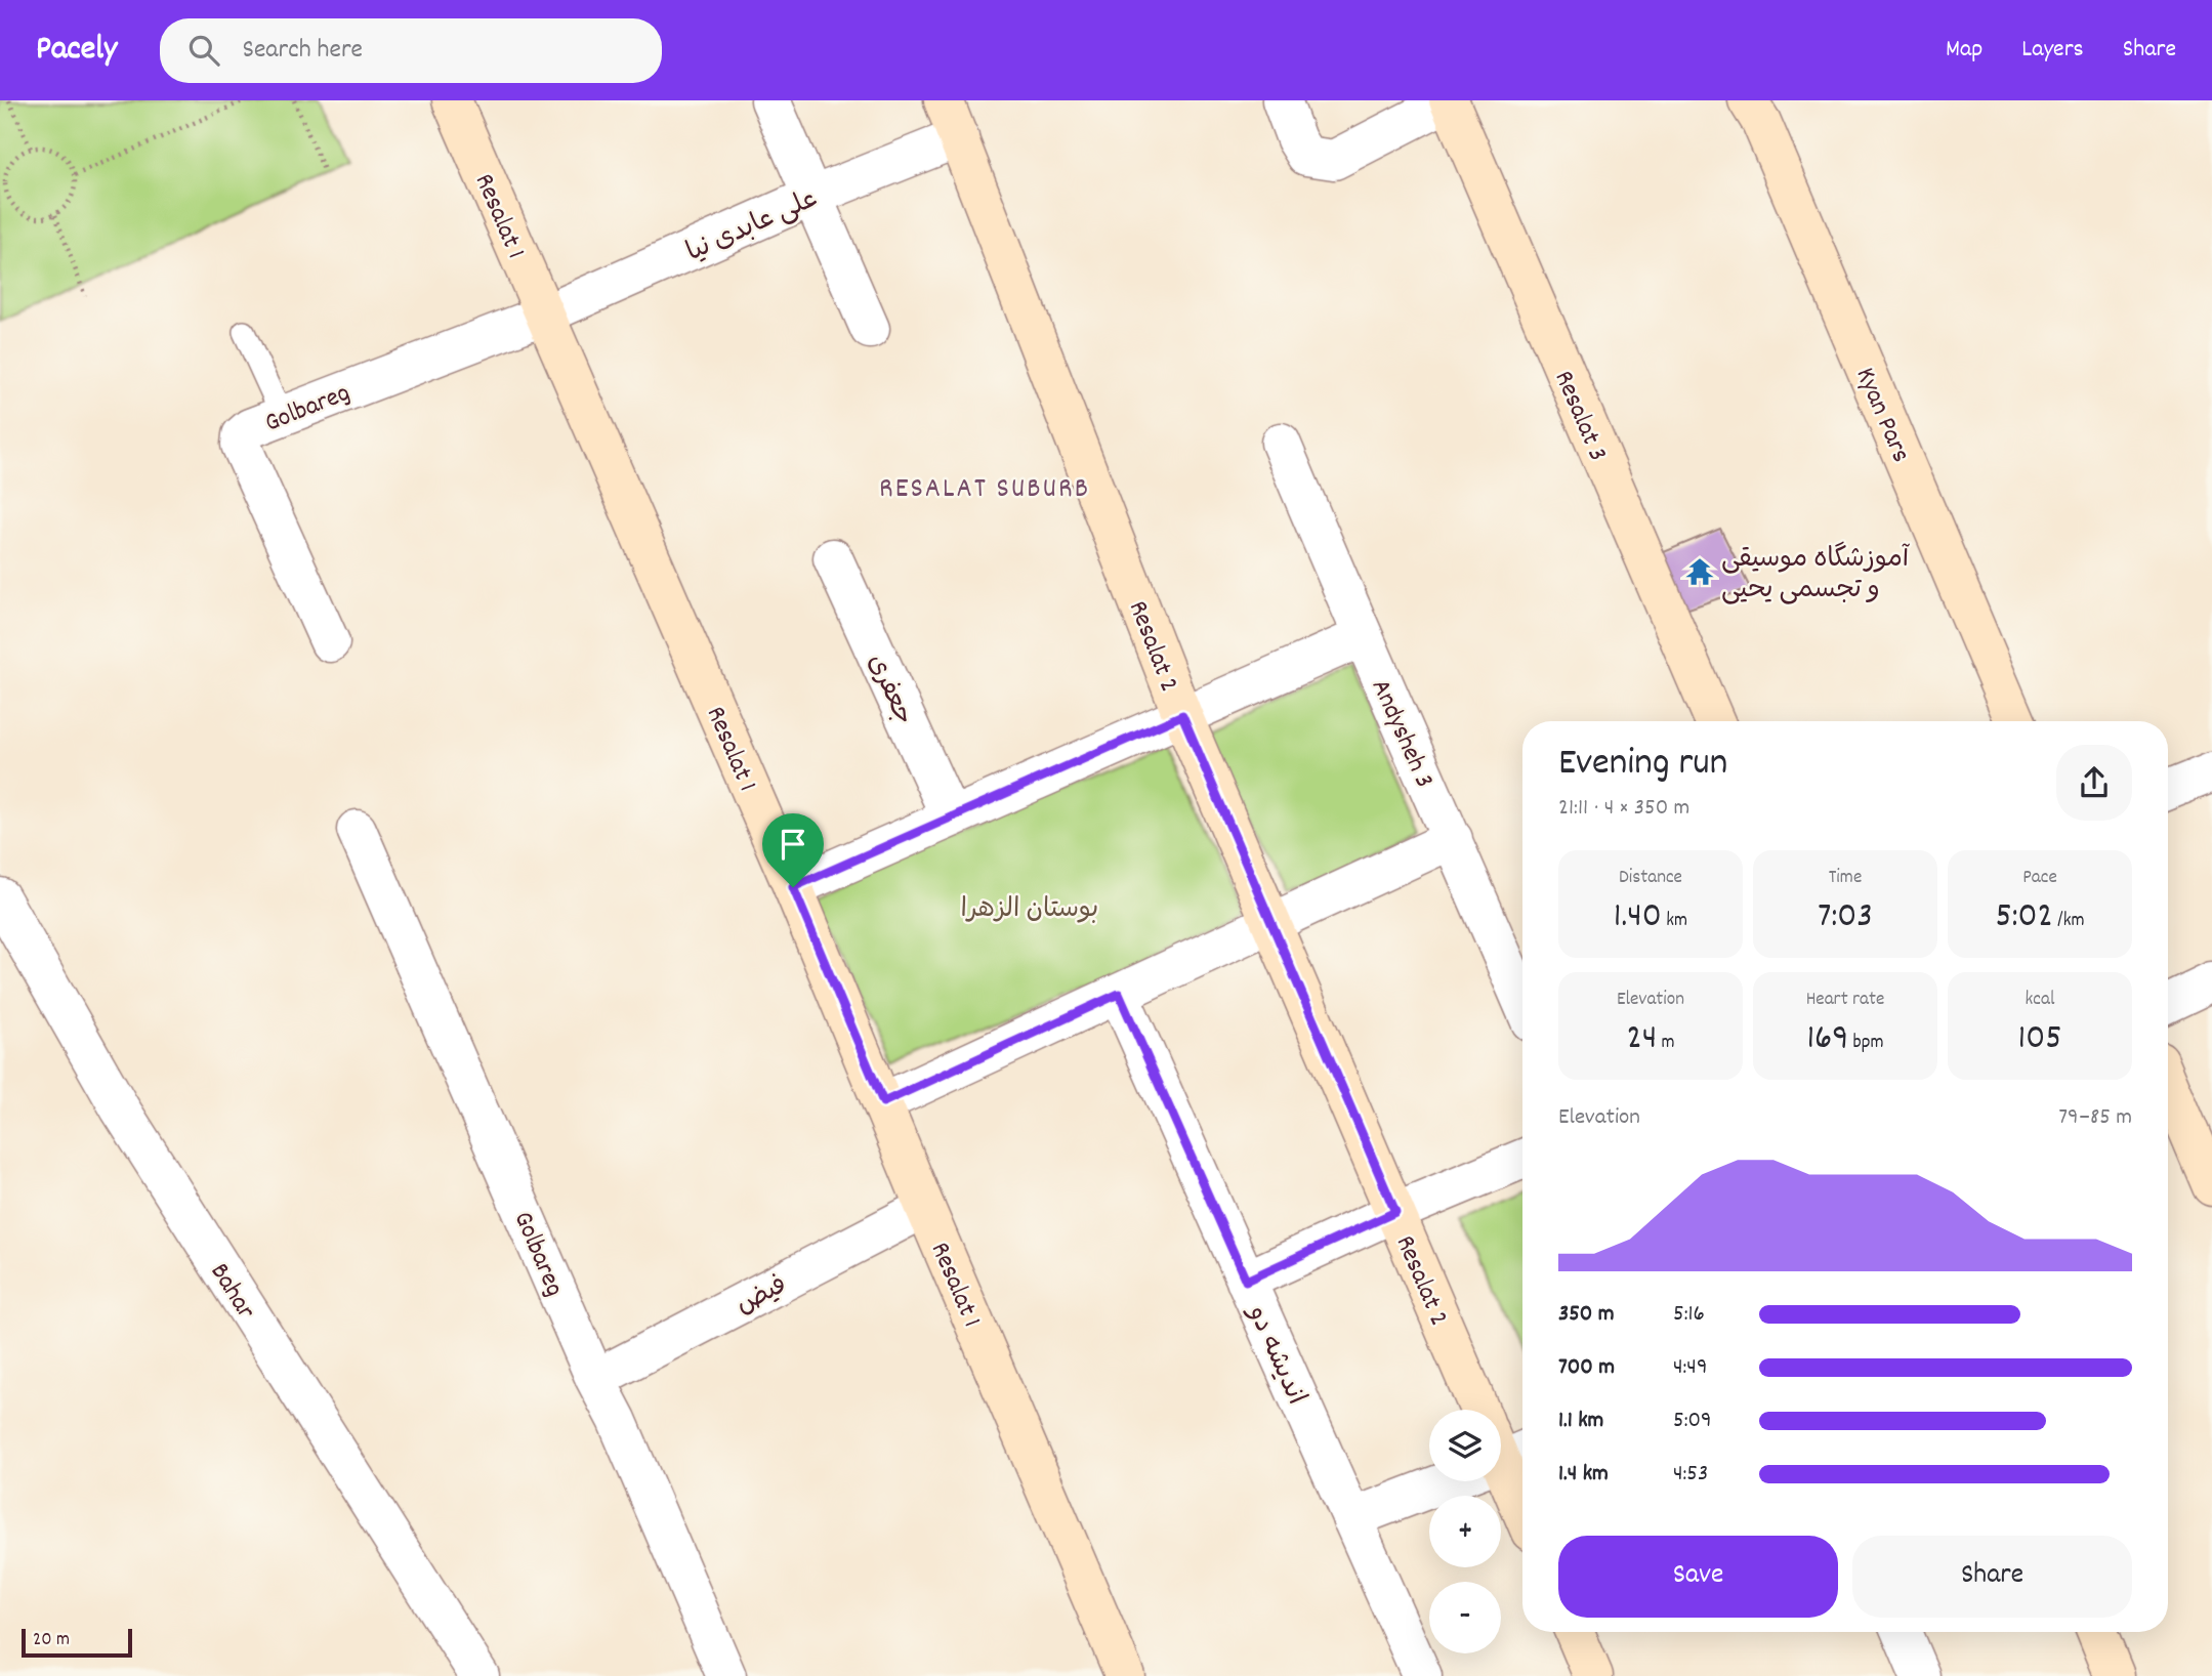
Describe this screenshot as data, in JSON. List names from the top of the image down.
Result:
{
  "streets": {
    "street": [
      "Resalat 1",
      "علی عابدی نیا",
      "Golbareg",
      "Kyan Pars",
      "Resalat 3",
      "Resalat 2",
      "جعفری",
      "Andysheh 3",
      "Bahar",
      "فیض",
      "اندیشه دو"
    ]
  },
  "crossings": [
    ["Resalat 1", "علی عابدی نیا"],
    ["Resalat 1", "Golbareg"],
    ["Resalat 1", "فیض"],
    ["علی عابدی نیا", "Golbareg"],
    ["علی عابدی نیا", "Resalat 2"],
    ["Golbareg", "فیض"]
  ],
  "districts": ["RESALAT SUBURB"],
  "parks": ["بوستان الزهرا"],
  "places": {
    "temple": ["آموزشگاه موسیقی و تجسمی یحیی"]
  },
  "scale_bar": "20 m",
  "page": {
    "header": "Pacely",
    "search": "Search here",
    "nav": ["Map", "Layers", "Share"],
    "heading": ["Evening run", "21:11 · 4 × 350 m"],
    "stats": [
      ["Distance", "1.40 km"],
      ["Time", "7:03"],
      ["Pace", "5:02 /km"],
      ["Elevation", "24 m"],
      ["Heart rate", "169 bpm"],
      ["kcal", "105"]
    ],
    "chart": ["Elevation", "79–85 m"],
    "list": [
      {
        "name": "350 m",
        "note": "5:16"
      },
      {
        "name": "700 m",
        "note": "4:49"
      },
      {
        "name": "1.1 km",
        "note": "5:09"
      },
      {
        "name": "1.4 km",
        "note": "4:53"
      }
    ],
    "map_buttons": ["+", "−"],
    "buttons": ["Save", "Share"],
    "scale": "20 m"
  }
}
